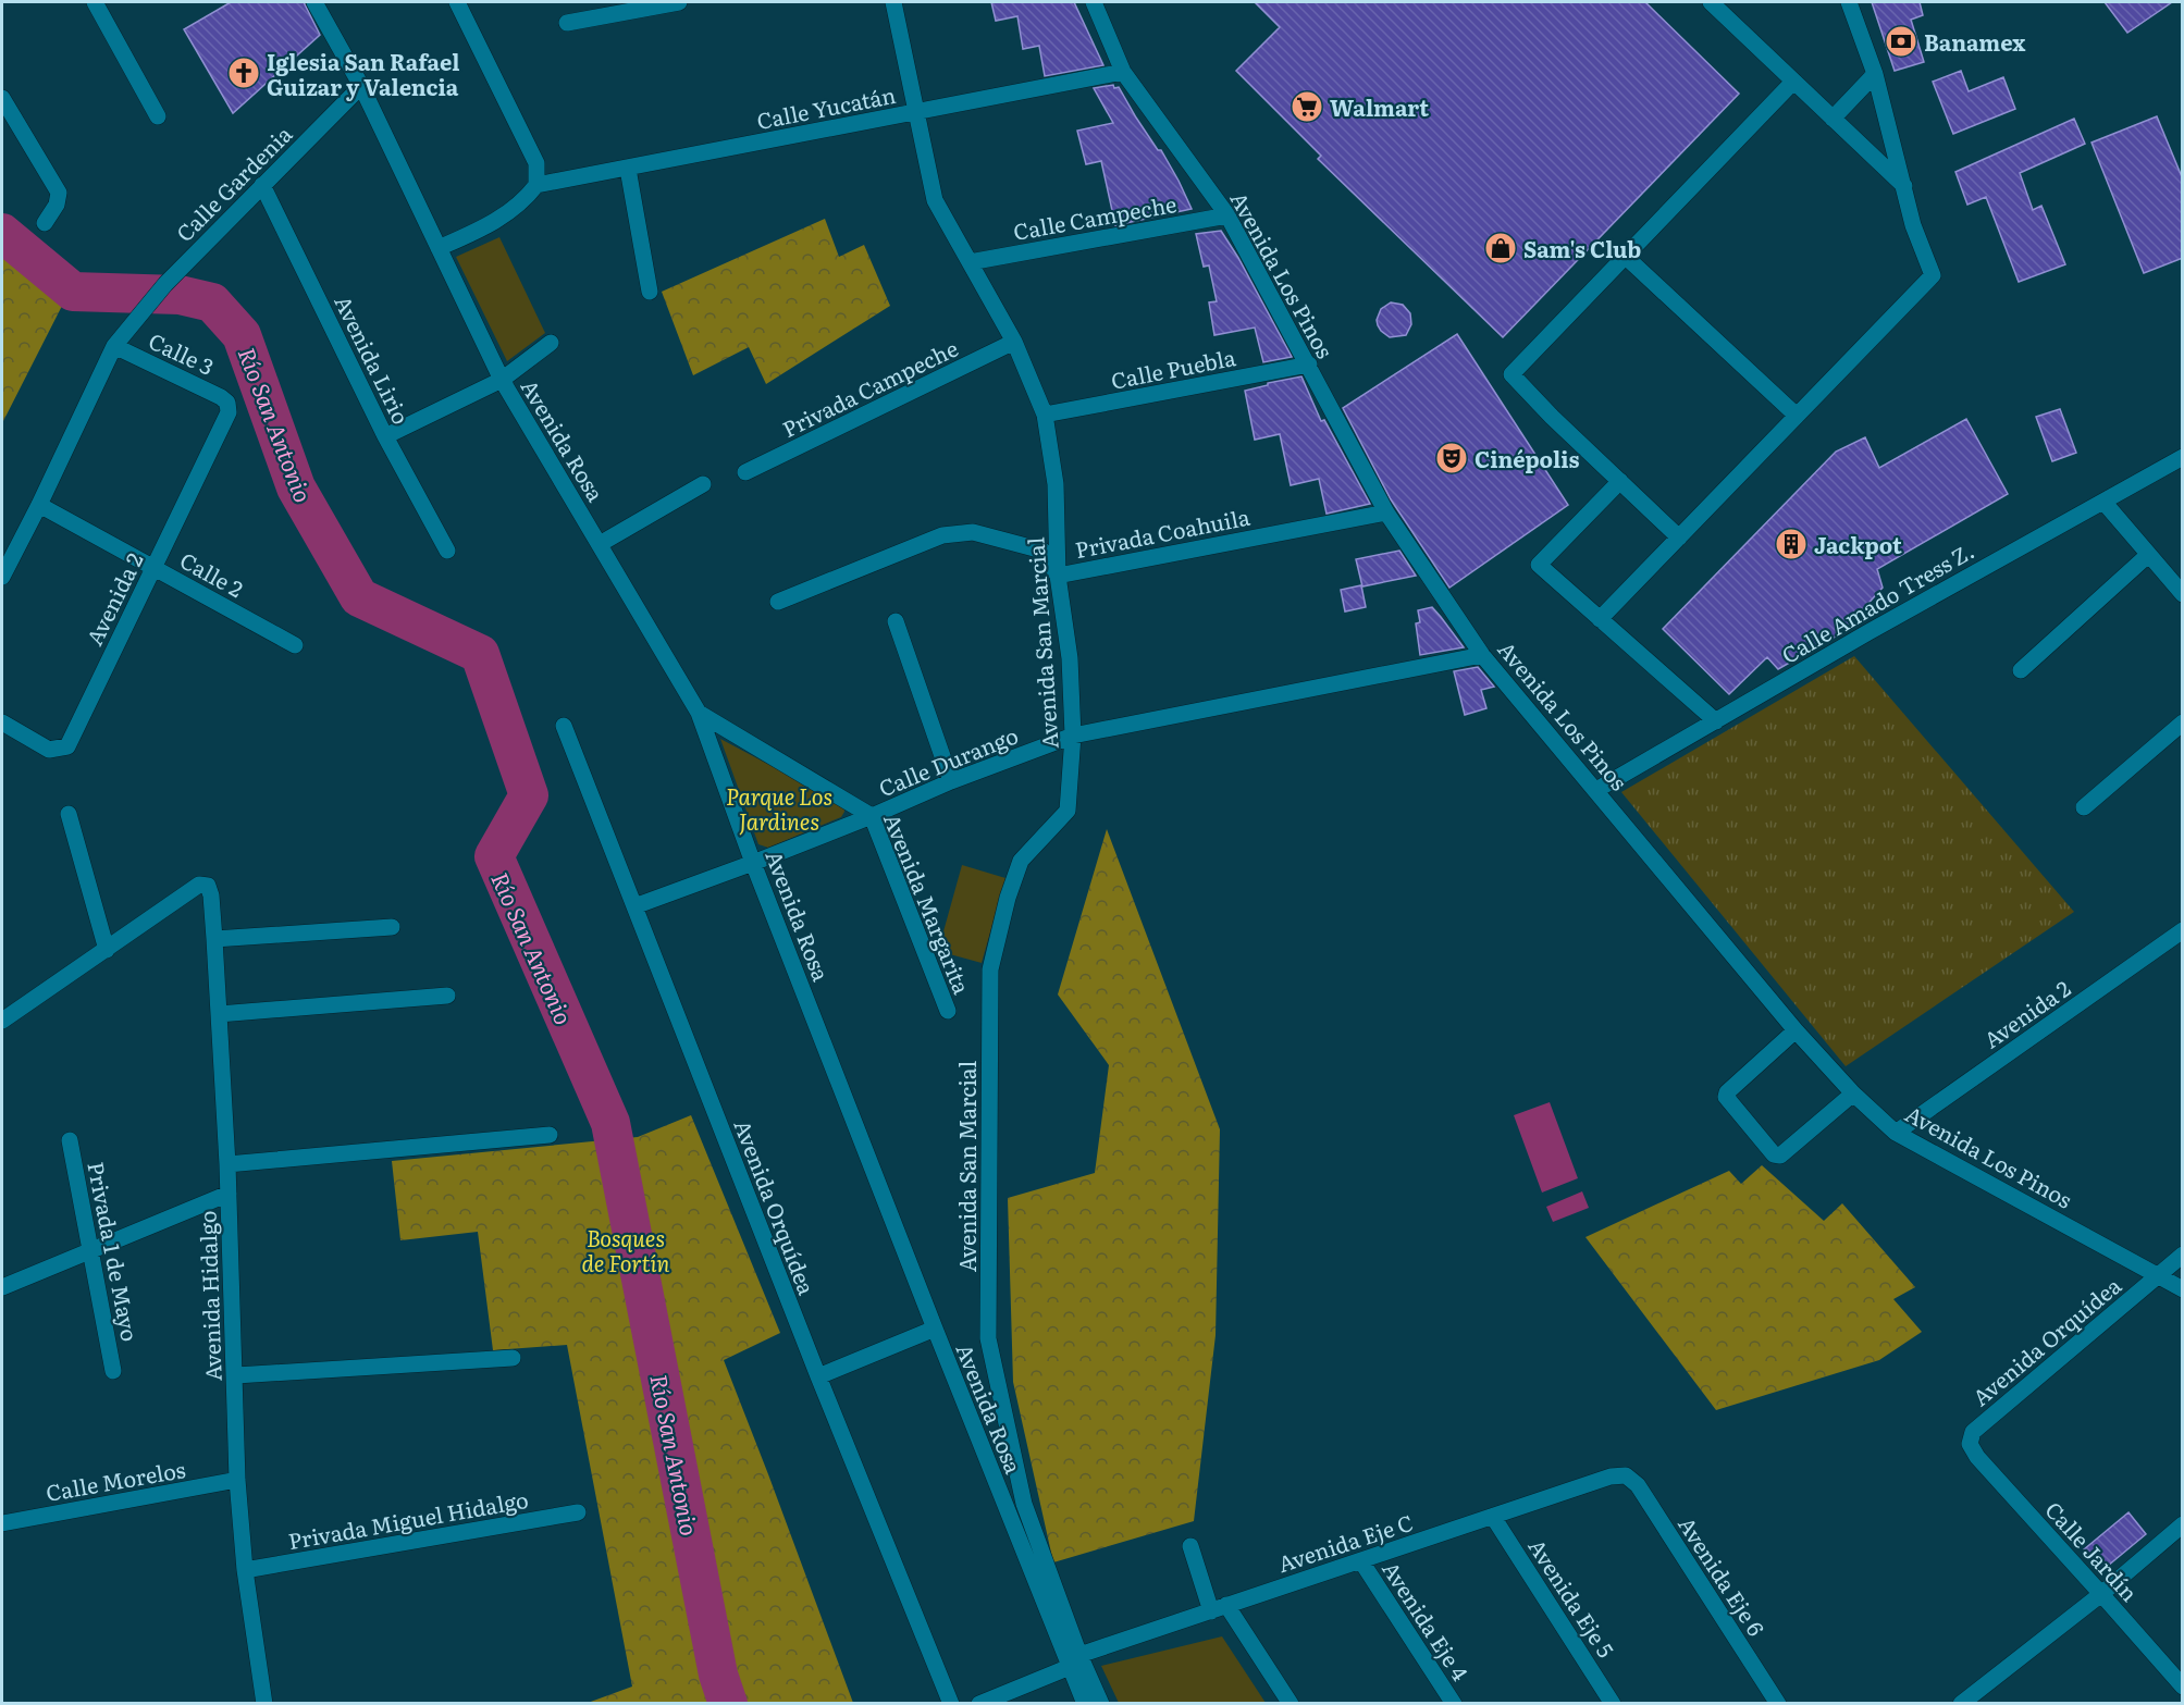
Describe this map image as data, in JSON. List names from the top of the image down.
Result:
{
  "streets": {
    "street": [
      "Calle Yucatán",
      "Calle Gardenia",
      "Calle Campeche",
      "Avenida Los Pinos",
      "Calle 3",
      "Avenida Lirio",
      "Calle Puebla",
      "Privada Campeche",
      "Avenida Rosa",
      "Privada Coahuila",
      "Calle 2",
      "Avenida 2",
      "Calle Amado Tress Z.",
      "Avenida San Marcial",
      "Calle Durango",
      "Avenida Margarita",
      "Avenida Orquídea",
      "Privada 1 de Mayo",
      "Avenida Hidalgo",
      "Calle Morelos",
      "Privada Miguel Hidalgo",
      "Avenida Eje C",
      "Calle Jardín",
      "Avenida Eje 6",
      "Avenida Eje 5",
      "Avenida Eje 4"
    ]
  },
  "crossings": [
    ["Calle Yucatán", "Avenida Los Pinos"],
    ["Calle Yucatán", "Avenida San Marcial"],
    ["Calle Gardenia", "Calle 3"],
    ["Calle Gardenia", "Avenida Lirio"],
    ["Calle Gardenia", "Avenida Rosa"],
    ["Calle Campeche", "Avenida Los Pinos"],
    ["Calle Campeche", "Avenida San Marcial"],
    ["Avenida Los Pinos", "Calle Puebla"],
    ["Avenida Los Pinos", "Privada Coahuila"],
    ["Avenida Los Pinos", "Avenida 2"],
    ["Avenida Los Pinos", "Calle Amado Tress Z."],
    ["Avenida Los Pinos", "Calle Durango"],
    ["Avenida Los Pinos", "Avenida Orquídea"],
    ["Calle 3", "Avenida 2"],
    ["Calle Puebla", "Avenida San Marcial"],
    ["Privada Campeche", "Avenida San Marcial"],
    ["Avenida Rosa", "Avenida San Marcial"],
    ["Avenida Rosa", "Calle Durango"],
    ["Avenida Rosa", "Avenida Margarita"],
    ["Avenida Rosa", "Avenida Eje C"],
    ["Privada Coahuila", "Avenida San Marcial"],
    ["Calle 2", "Avenida 2"],
    ["Avenida San Marcial", "Calle Durango"],
    ["Avenida San Marcial", "Avenida Eje C"],
    ["Calle Durango", "Avenida Margarita"],
    ["Calle Durango", "Avenida Orquídea"],
    ["Avenida Orquídea", "Calle Jardín"],
    ["Avenida Hidalgo", "Calle Morelos"],
    ["Avenida Hidalgo", "Privada Miguel Hidalgo"],
    ["Avenida Eje C", "Avenida Eje 6"],
    ["Avenida Eje C", "Avenida Eje 5"],
    ["Avenida Eje C", "Avenida Eje 4"]
  ],
  "water": ["Río San Antonio"],
  "parks": ["Parque Los Jardines", "Bosques de Fortín"],
  "places": {
    "bank": ["Banamex"],
    "church": ["Iglesia San Rafael Guizar y Valencia"],
    "supermarket": ["Walmart"],
    "shop": ["Sam's Club"],
    "theatre": ["Cinépolis"],
    "building": ["Jackpot"]
  }
}
